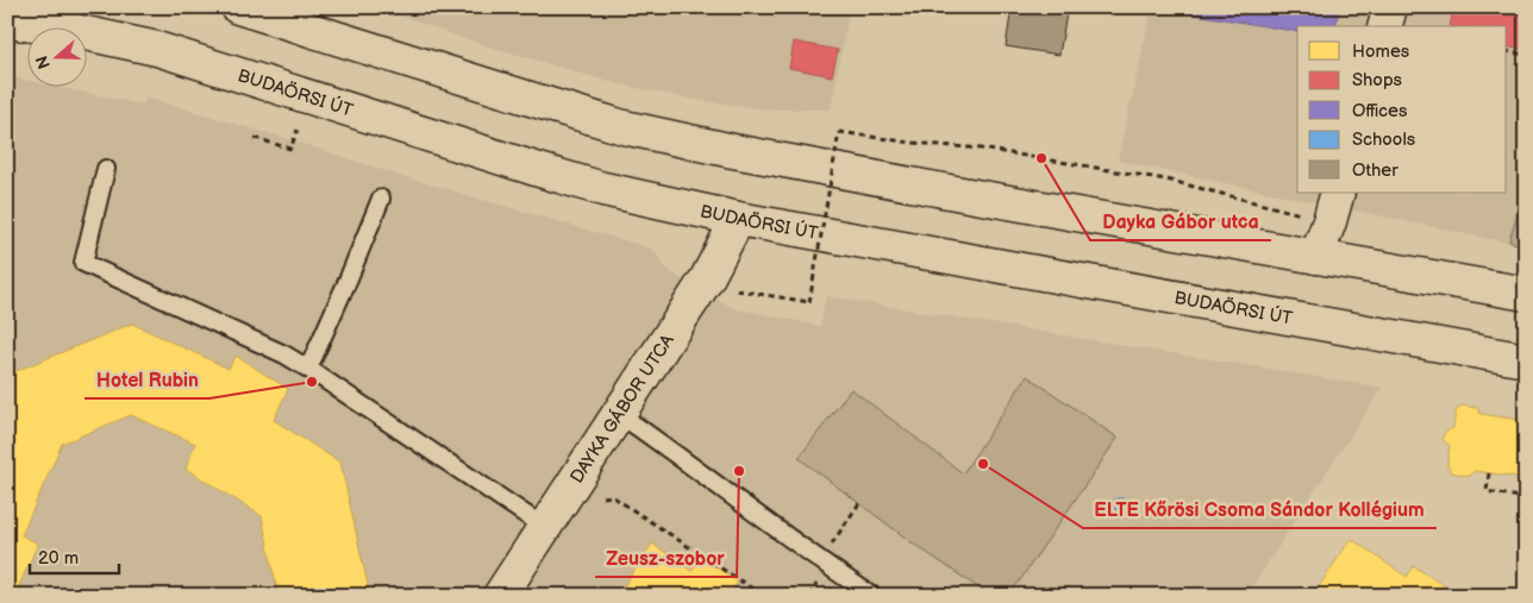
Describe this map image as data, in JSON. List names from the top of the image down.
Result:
{
  "streets": {
    "main road": ["BUDAÖRSI ÚT", "DAYKA GÁBOR UTCA"]
  },
  "crossings": [
    ["BUDAÖRSI ÚT", "DAYKA GÁBOR UTCA"]
  ],
  "places": [
    "Dayka Gábor utca",
    "Hotel Rubin",
    "ELTE Kőrösi Csoma Sándor Kollégium",
    "Zeusz-szobor"
  ],
  "legend": [
    "Homes",
    "Shops",
    "Offices",
    "Schools",
    "Other"
  ],
  "scale_bar": "20 m",
  "north": "left"
}
